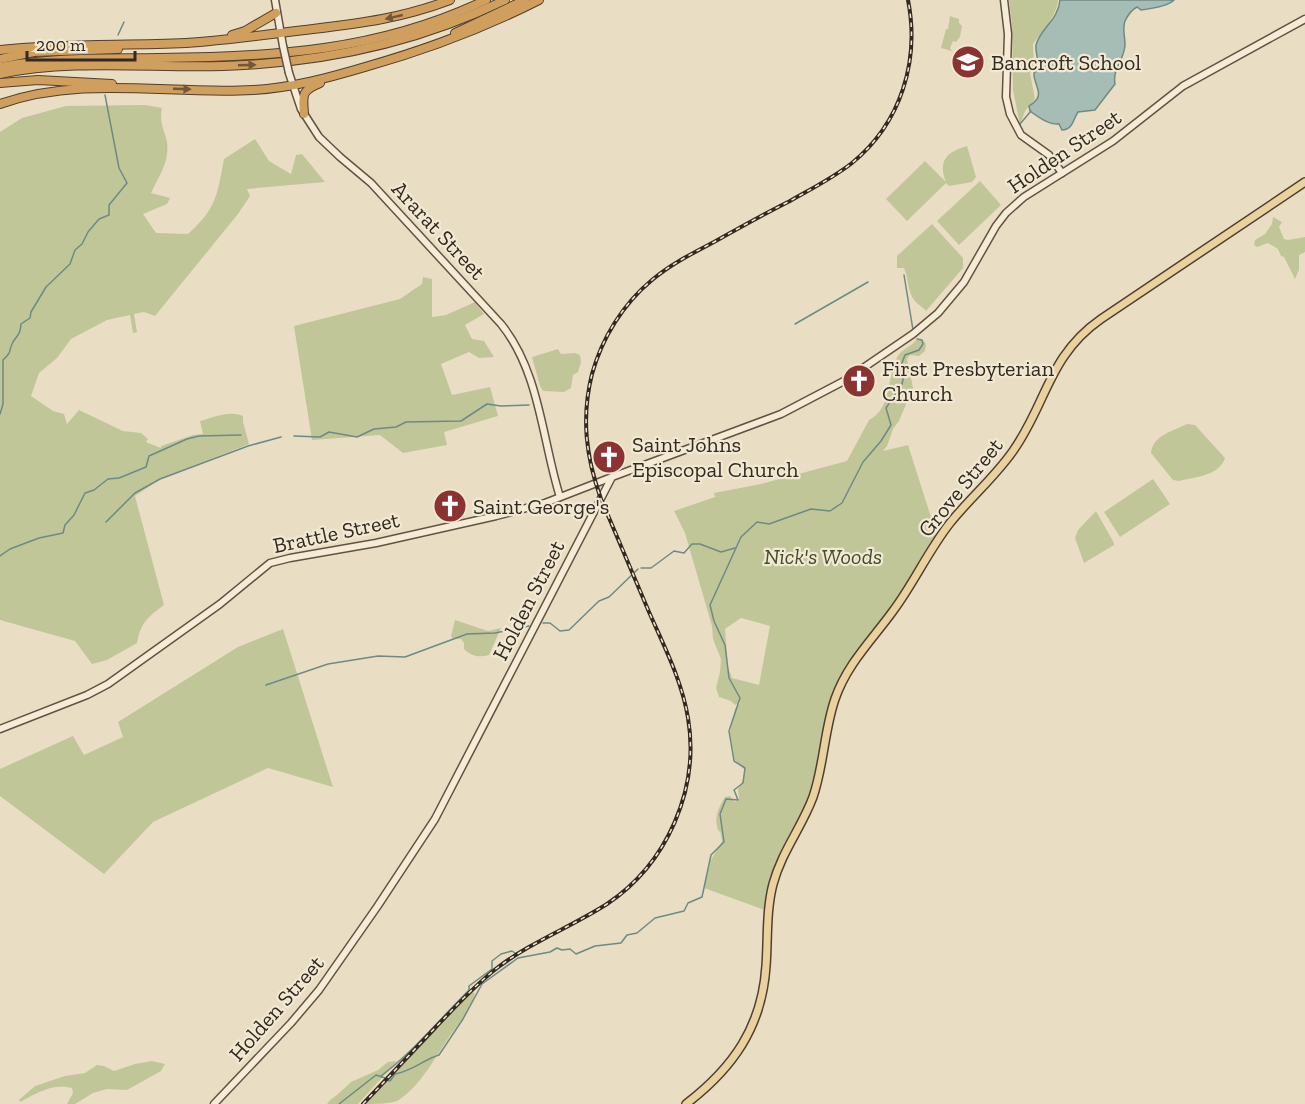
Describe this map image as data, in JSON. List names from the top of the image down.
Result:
{
  "streets": {
    "main road": [
      "Holden Street",
      "Ararat Street",
      "Grove Street",
      "Brattle Street"
    ]
  },
  "crossings": [
    ["Holden Street", "Brattle Street"],
    ["Ararat Street", "Brattle Street"]
  ],
  "parks": ["Nick's Woods"],
  "places": {
    "school or university": ["Bancroft School"],
    "church": ["First Presbyterian Church", "Saint Johns Episcopal Church", "Saint George's"]
  },
  "scale_bar": "200 m"
}
